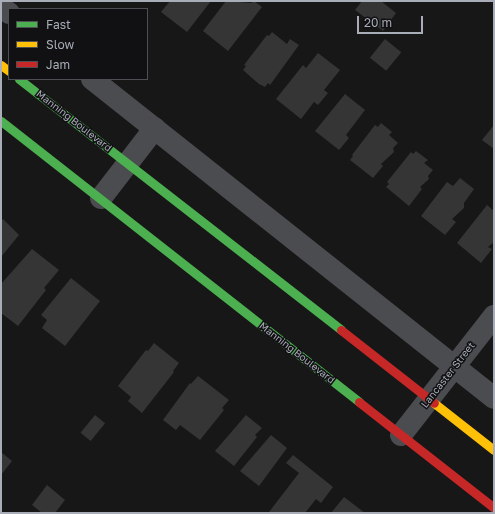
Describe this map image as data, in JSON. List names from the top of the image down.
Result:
{
  "streets": {
    "street": ["Manning Boulevard", "Lancaster Street"]
  },
  "crossings": [
    ["Manning Boulevard", "Lancaster Street"]
  ],
  "legend": ["Fast", "Slow", "Jam"],
  "scale_bar": "20 m"
}
